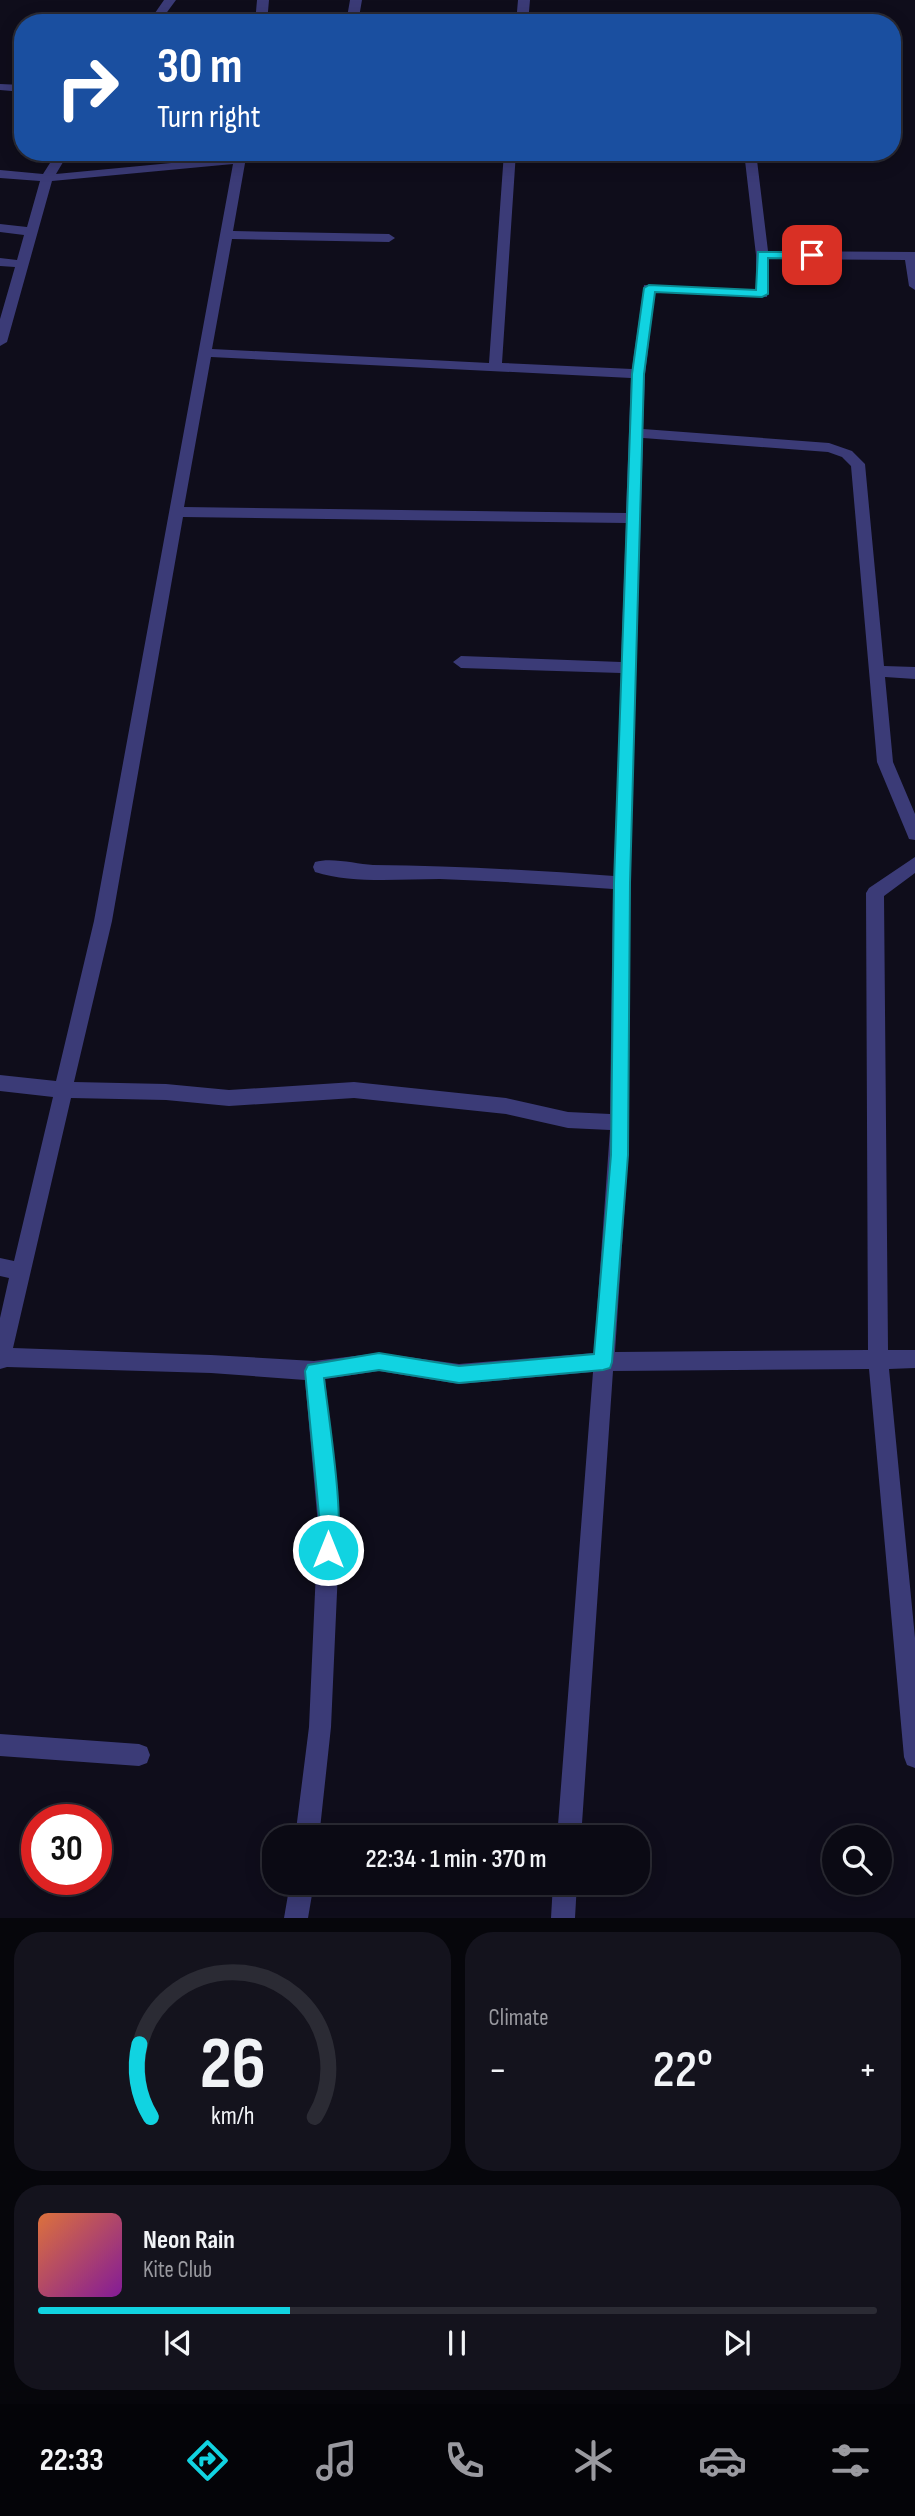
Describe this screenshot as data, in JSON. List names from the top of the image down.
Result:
{
  "page": {
    "turn": ["30 m", "Turn right"],
    "limit": "30",
    "trip": "22:34 · 1 min · 370 m",
    "tile": "Climate",
    "heat": ["−", "22°", "+"],
    "song": ["Neon Rain", "Kite Club"],
    "tabs": "22:33",
    "gauge": ["26", "km/h"]
  }
}
